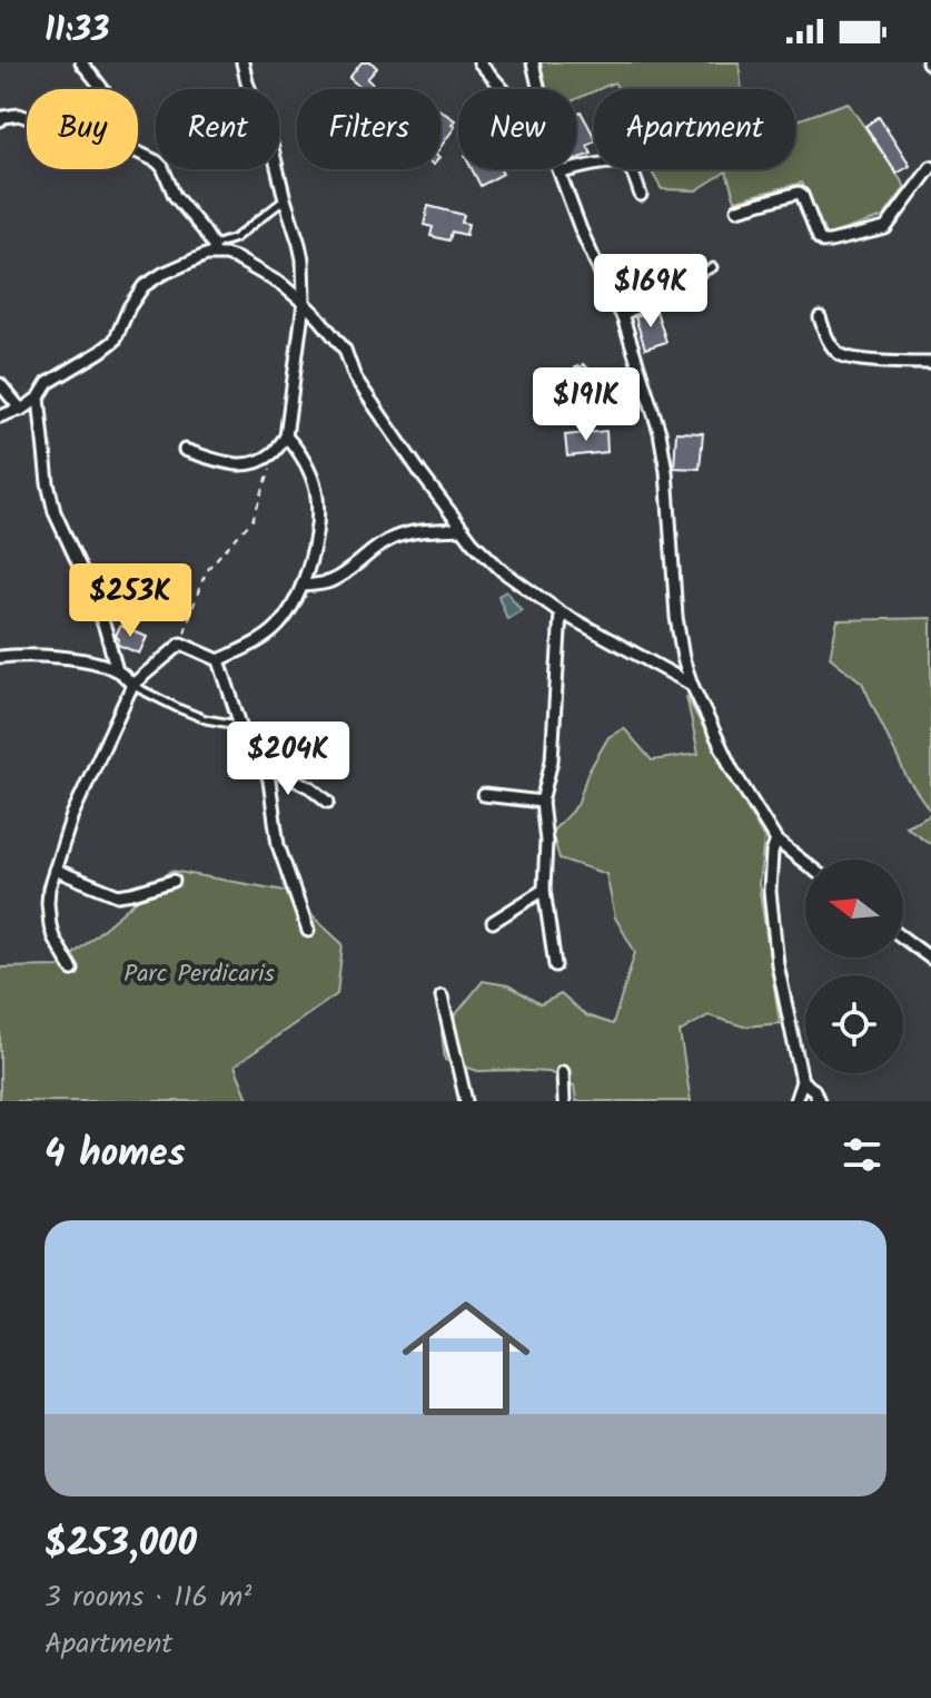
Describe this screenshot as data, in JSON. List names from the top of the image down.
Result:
{
  "parks": ["Parc Perdicaris"],
  "north": "left",
  "page": {
    "status": "11:33",
    "chip": [
      "Buy",
      "Rent",
      "Filters",
      "New",
      "Apartment"
    ],
    "price": [
      "$169K",
      "$191K",
      "$253K",
      "$204K"
    ],
    "heading": "4 homes",
    "list": [
      {
        "name": "$253,000",
        "note": "3 rooms · 116 m² · Apartment"
      }
    ]
  }
}
